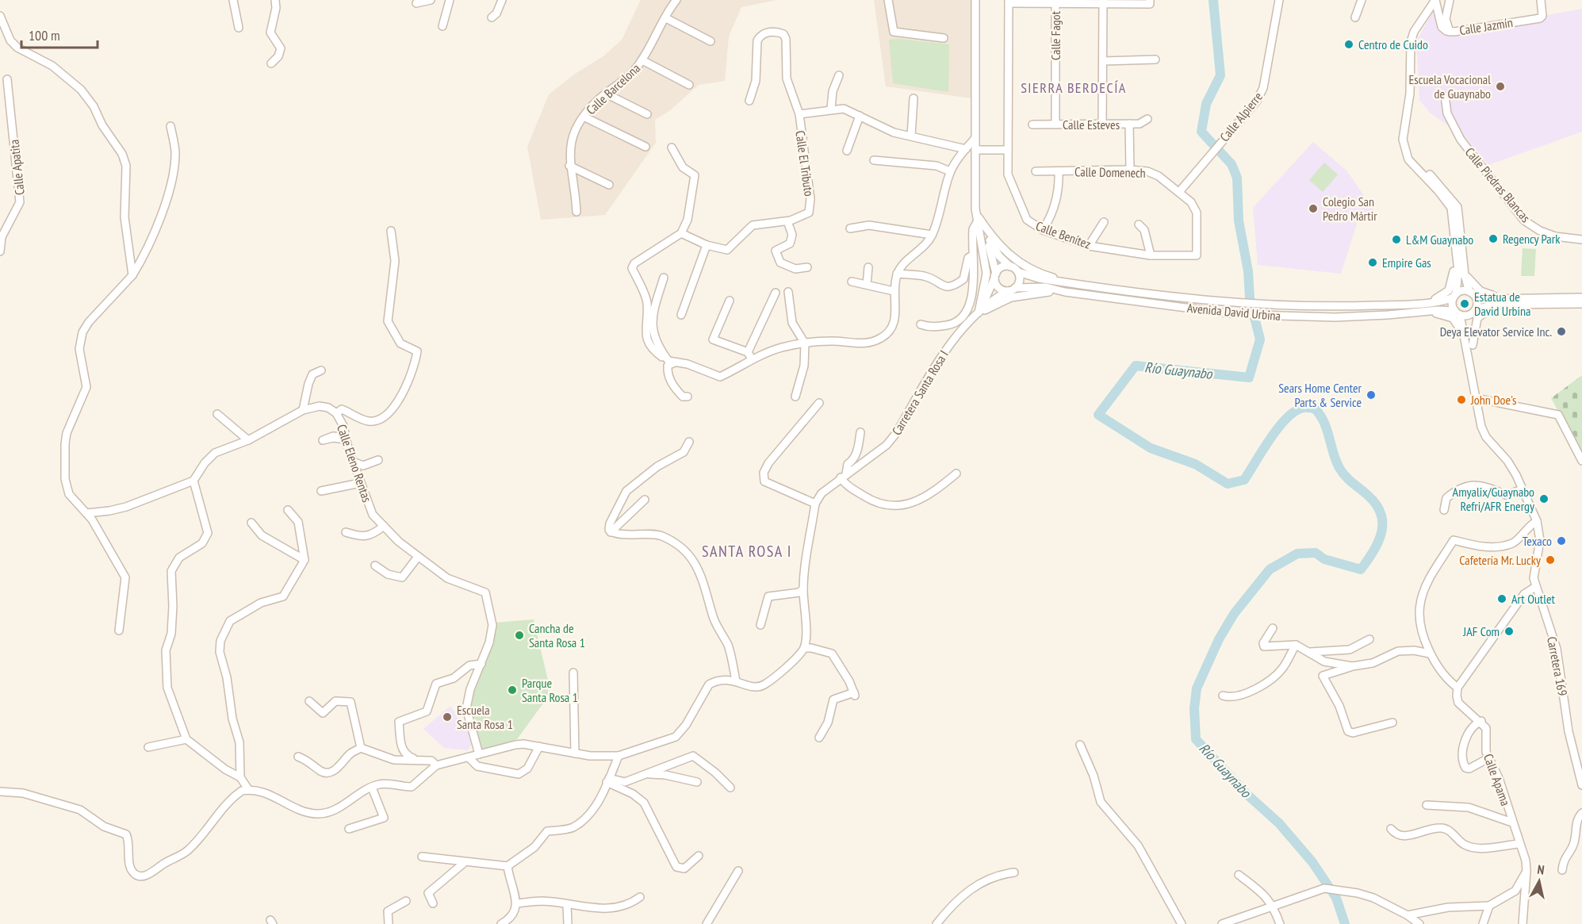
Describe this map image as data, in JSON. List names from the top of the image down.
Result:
{
  "streets": {
    "street": [
      "Calle Jazmín",
      "Calle Fagot",
      "Calle Barcelona",
      "Calle Alpierre",
      "Calle Esteves",
      "Calle El Tributo",
      "Calle Apatita",
      "Calle Domenech",
      "Calle Piedras Blancas",
      "Calle Benítez",
      "Avenida David Urbina",
      "Carretera Santa Rosa I",
      "Calle Eleno Rentas",
      "Carretera 169",
      "Calle Apama"
    ]
  },
  "crossings": [
    ["Calle Fagot", "Calle Esteves"],
    ["Calle Alpierre", "Calle Domenech"],
    ["Calle Alpierre", "Calle Benítez"],
    ["Calle Domenech", "Calle Benítez"],
    ["Avenida David Urbina", "Carretera 169"]
  ],
  "districts": ["SIERRA BERDECÍA", "SANTA ROSA I"],
  "water": ["Río Guaynabo"],
  "places": [
    "Centro de Cuido",
    "Escuela Vocacional de Guaynabo",
    "Colegio San Pedro Mártir",
    "Regency Park",
    "L&M Guaynabo",
    "Empire Gas",
    "Estatua de David Urbina",
    "Deya Elevator Service Inc.",
    "Sears Home Center Parts & Service",
    "John Doe's",
    "Amyalix/Guaynabo Refri/AFR Energy",
    "Texaco",
    "Cafetería Mr. Lucky",
    "Art Outlet",
    "JAF Com",
    "Cancha de Santa Rosa 1",
    "Parque Santa Rosa 1",
    "Escuela Santa Rosa 1"
  ],
  "scale_bar": "100 m",
  "north": "top"
}
